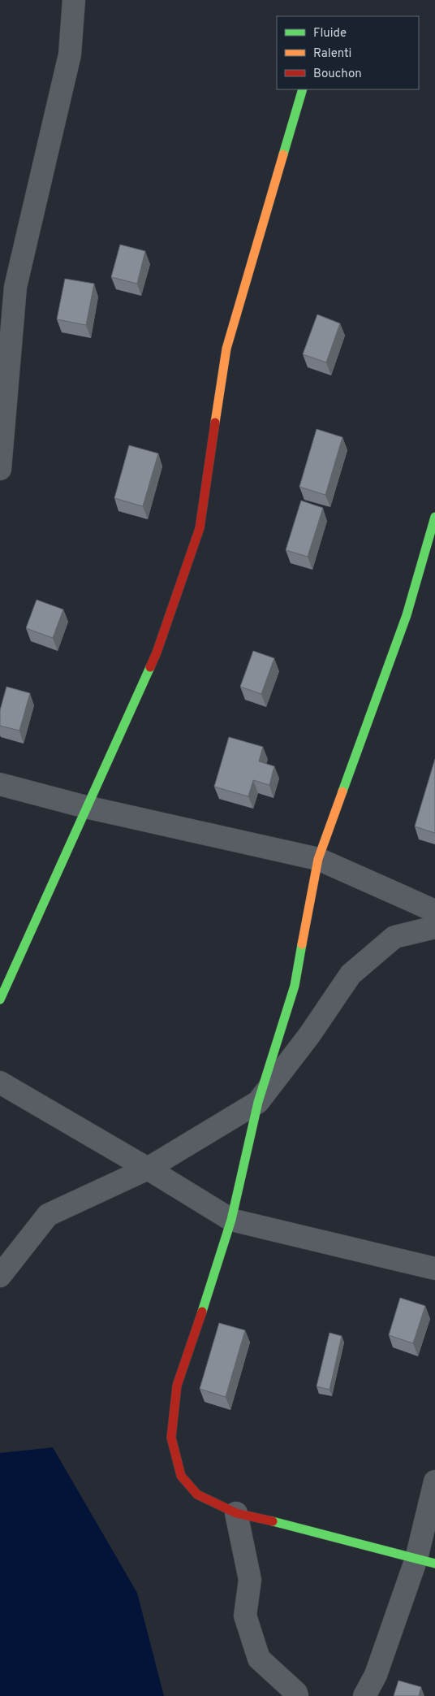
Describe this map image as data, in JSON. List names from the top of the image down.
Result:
{
  "legend": ["Fluide", "Ralenti", "Bouchon"]
}
